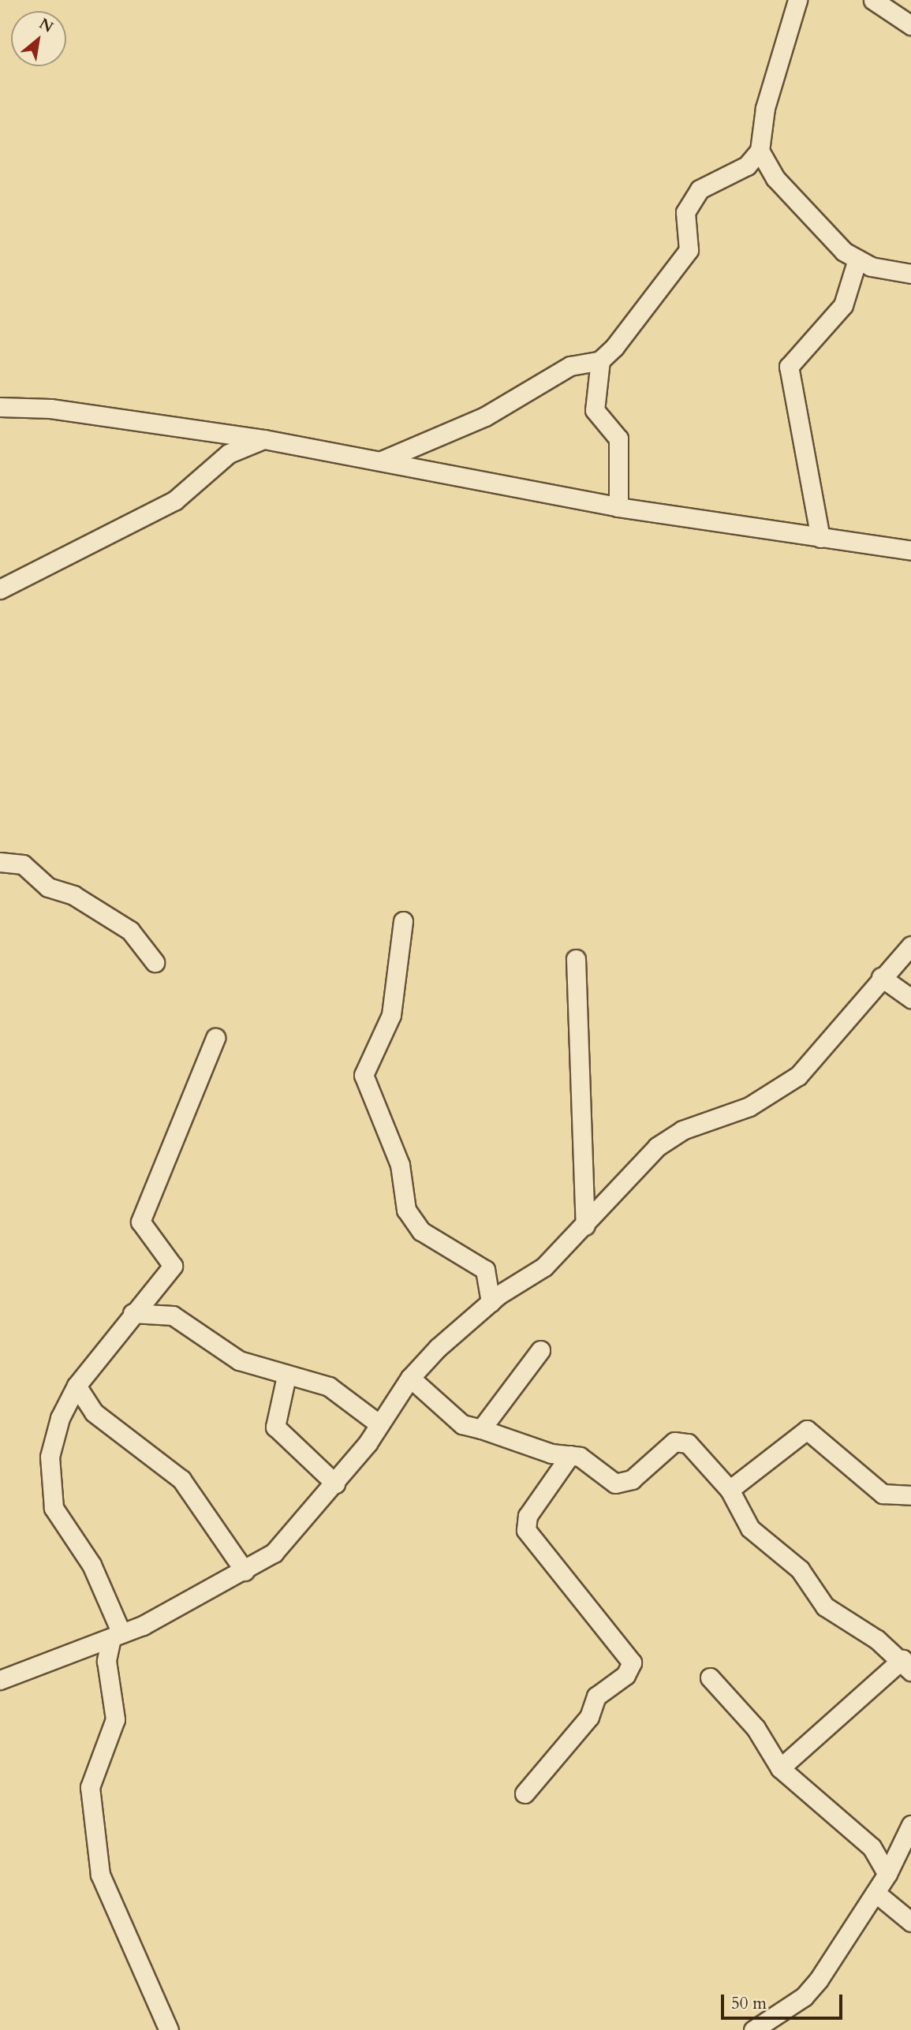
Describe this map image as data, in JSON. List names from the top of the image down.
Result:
{
  "scale_bar": "50 m",
  "north": "top right"
}
